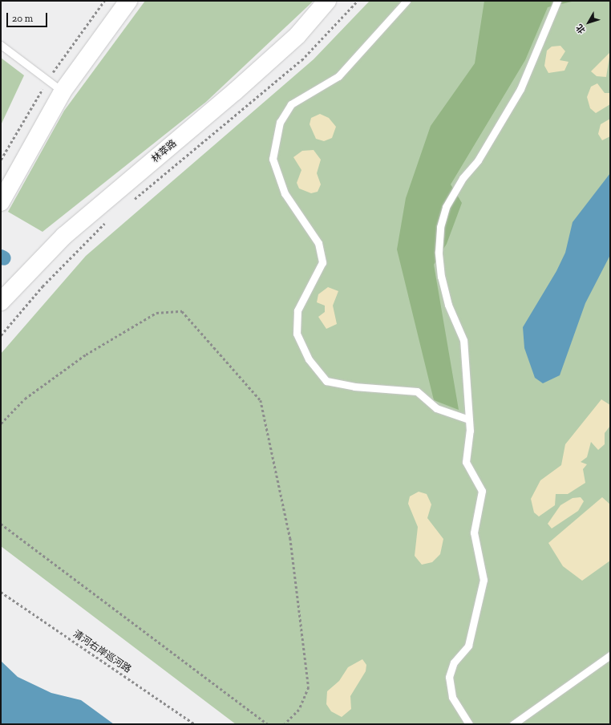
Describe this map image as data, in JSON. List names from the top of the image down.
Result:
{
  "streets": {
    "main road": ["林萃路"],
    "path": ["清河右岸巡河路"]
  },
  "scale_bar": "20 m",
  "north": "bottom left"
}
